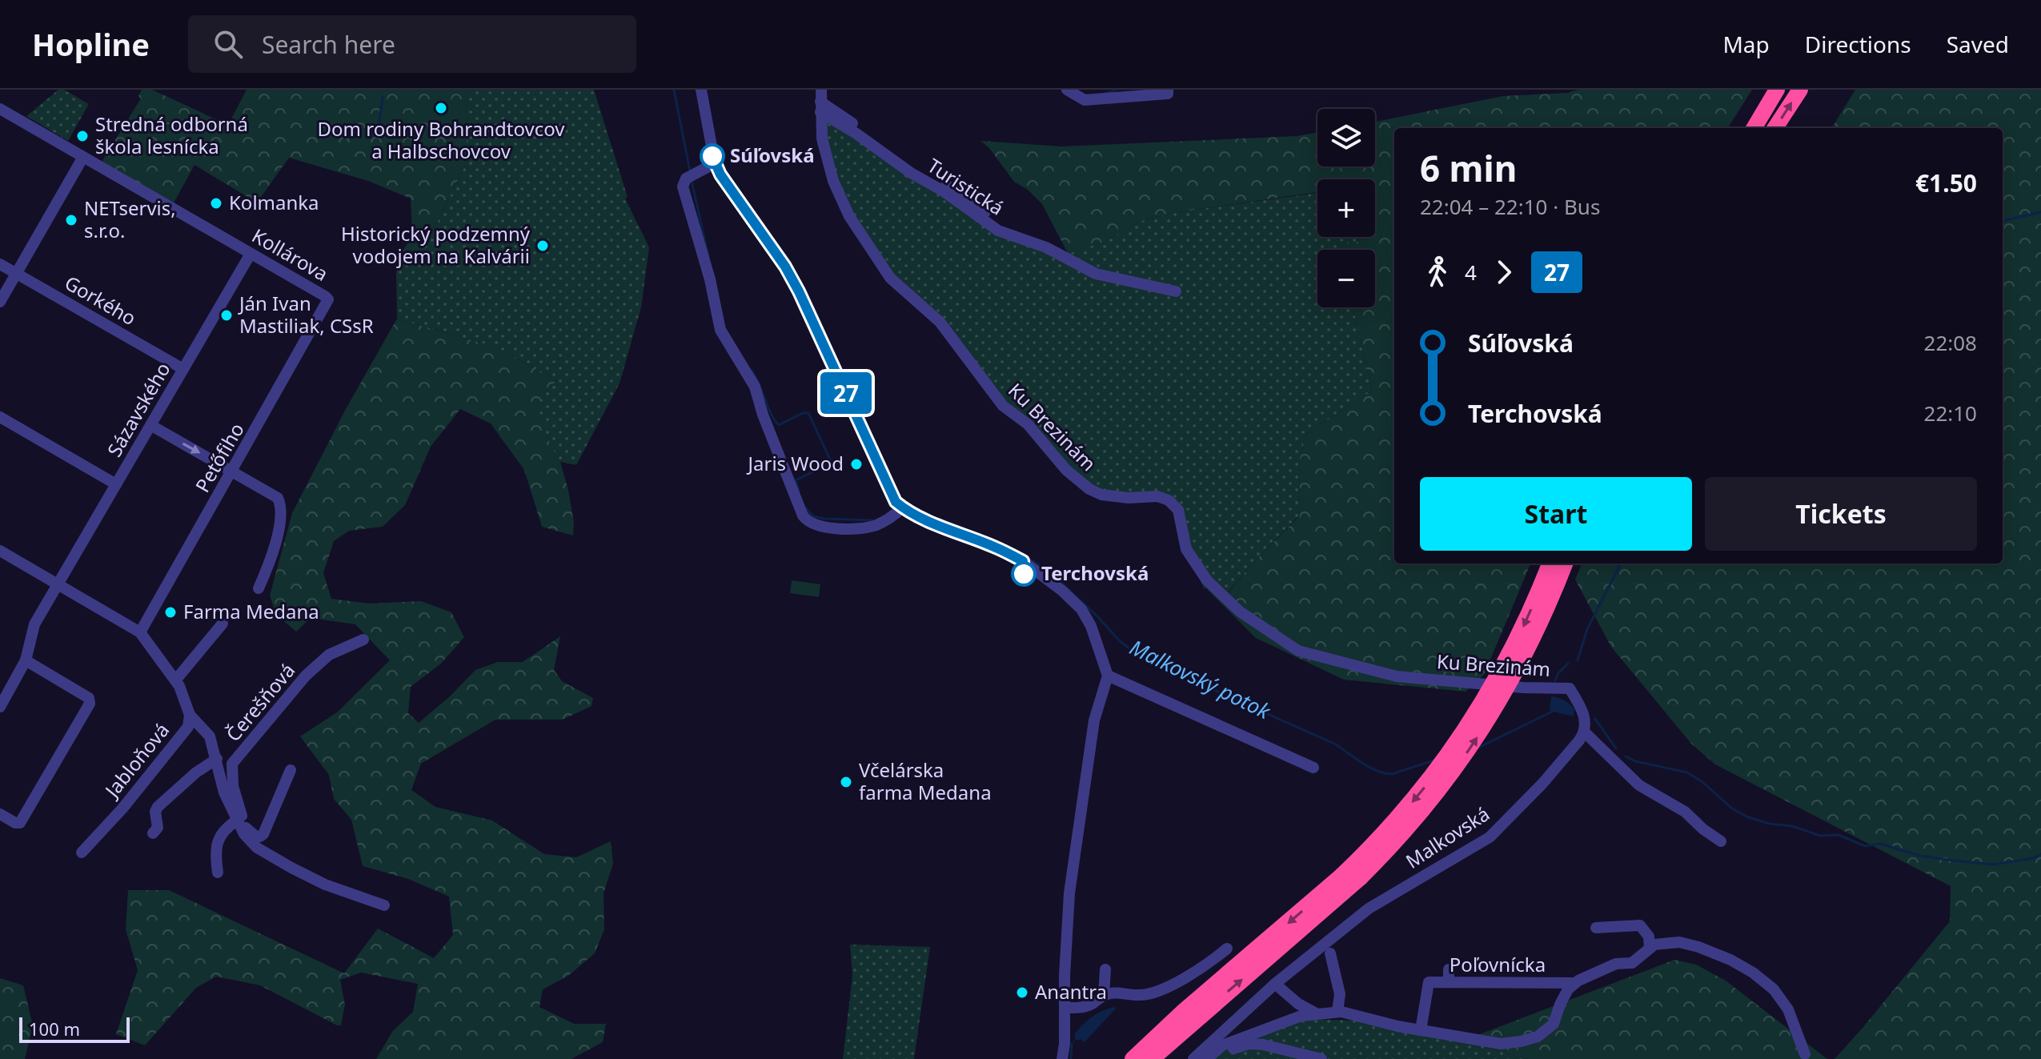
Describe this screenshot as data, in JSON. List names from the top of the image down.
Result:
{
  "streets": {
    "street": [
      "Turistická",
      "Kollárova",
      "Gorkého",
      "Sázavského",
      "Ku Brezinám",
      "Petőfiho",
      "Čerešňová",
      "Jabloňová",
      "Malkovská",
      "Poľovnícka"
    ]
  },
  "crossings": [
    ["Turistická", "Ku Brezinám"],
    ["Kollárova", "Sázavského"],
    ["Kollárova", "Petőfiho"],
    ["Gorkého", "Sázavského"],
    ["Sázavského", "Jabloňová"],
    ["Ku Brezinám", "Malkovská"],
    ["Petőfiho", "Jabloňová"],
    ["Čerešňová", "Jabloňová"]
  ],
  "water": ["Malkovský potok"],
  "places": [
    "Dom rodiny Bohrandtovcov a Halbschovcov",
    "Stredná odborná škola lesnícka",
    "Súľovská",
    "Kolmanka",
    "NETservis, s.r.o.",
    "Historický podzemný vodojem na Kalvárii",
    "Ján Ivan Mastiliak, CSsR",
    "Jaris Wood",
    "Terchovská",
    "Farma Medana",
    "Včelárska farma Medana",
    "Anantra"
  ],
  "lines": ["bus line 27"],
  "scale_bar": "100 m",
  "page": {
    "header": "Hopline",
    "search": "Search here",
    "nav": ["Map", "Directions", "Saved"],
    "on_map": "27",
    "map_buttons": ["+", "−"],
    "heading": ["6 min", "22:04 – 22:10 · Bus", "€1.50"],
    "legs": ["4", "27"],
    "list": [
      {
        "name": "Súľovská",
        "value": "22:08"
      },
      {
        "name": "Terchovská",
        "value": "22:10"
      }
    ],
    "buttons": ["Start", "Tickets"],
    "scale": "100 m"
  }
}
